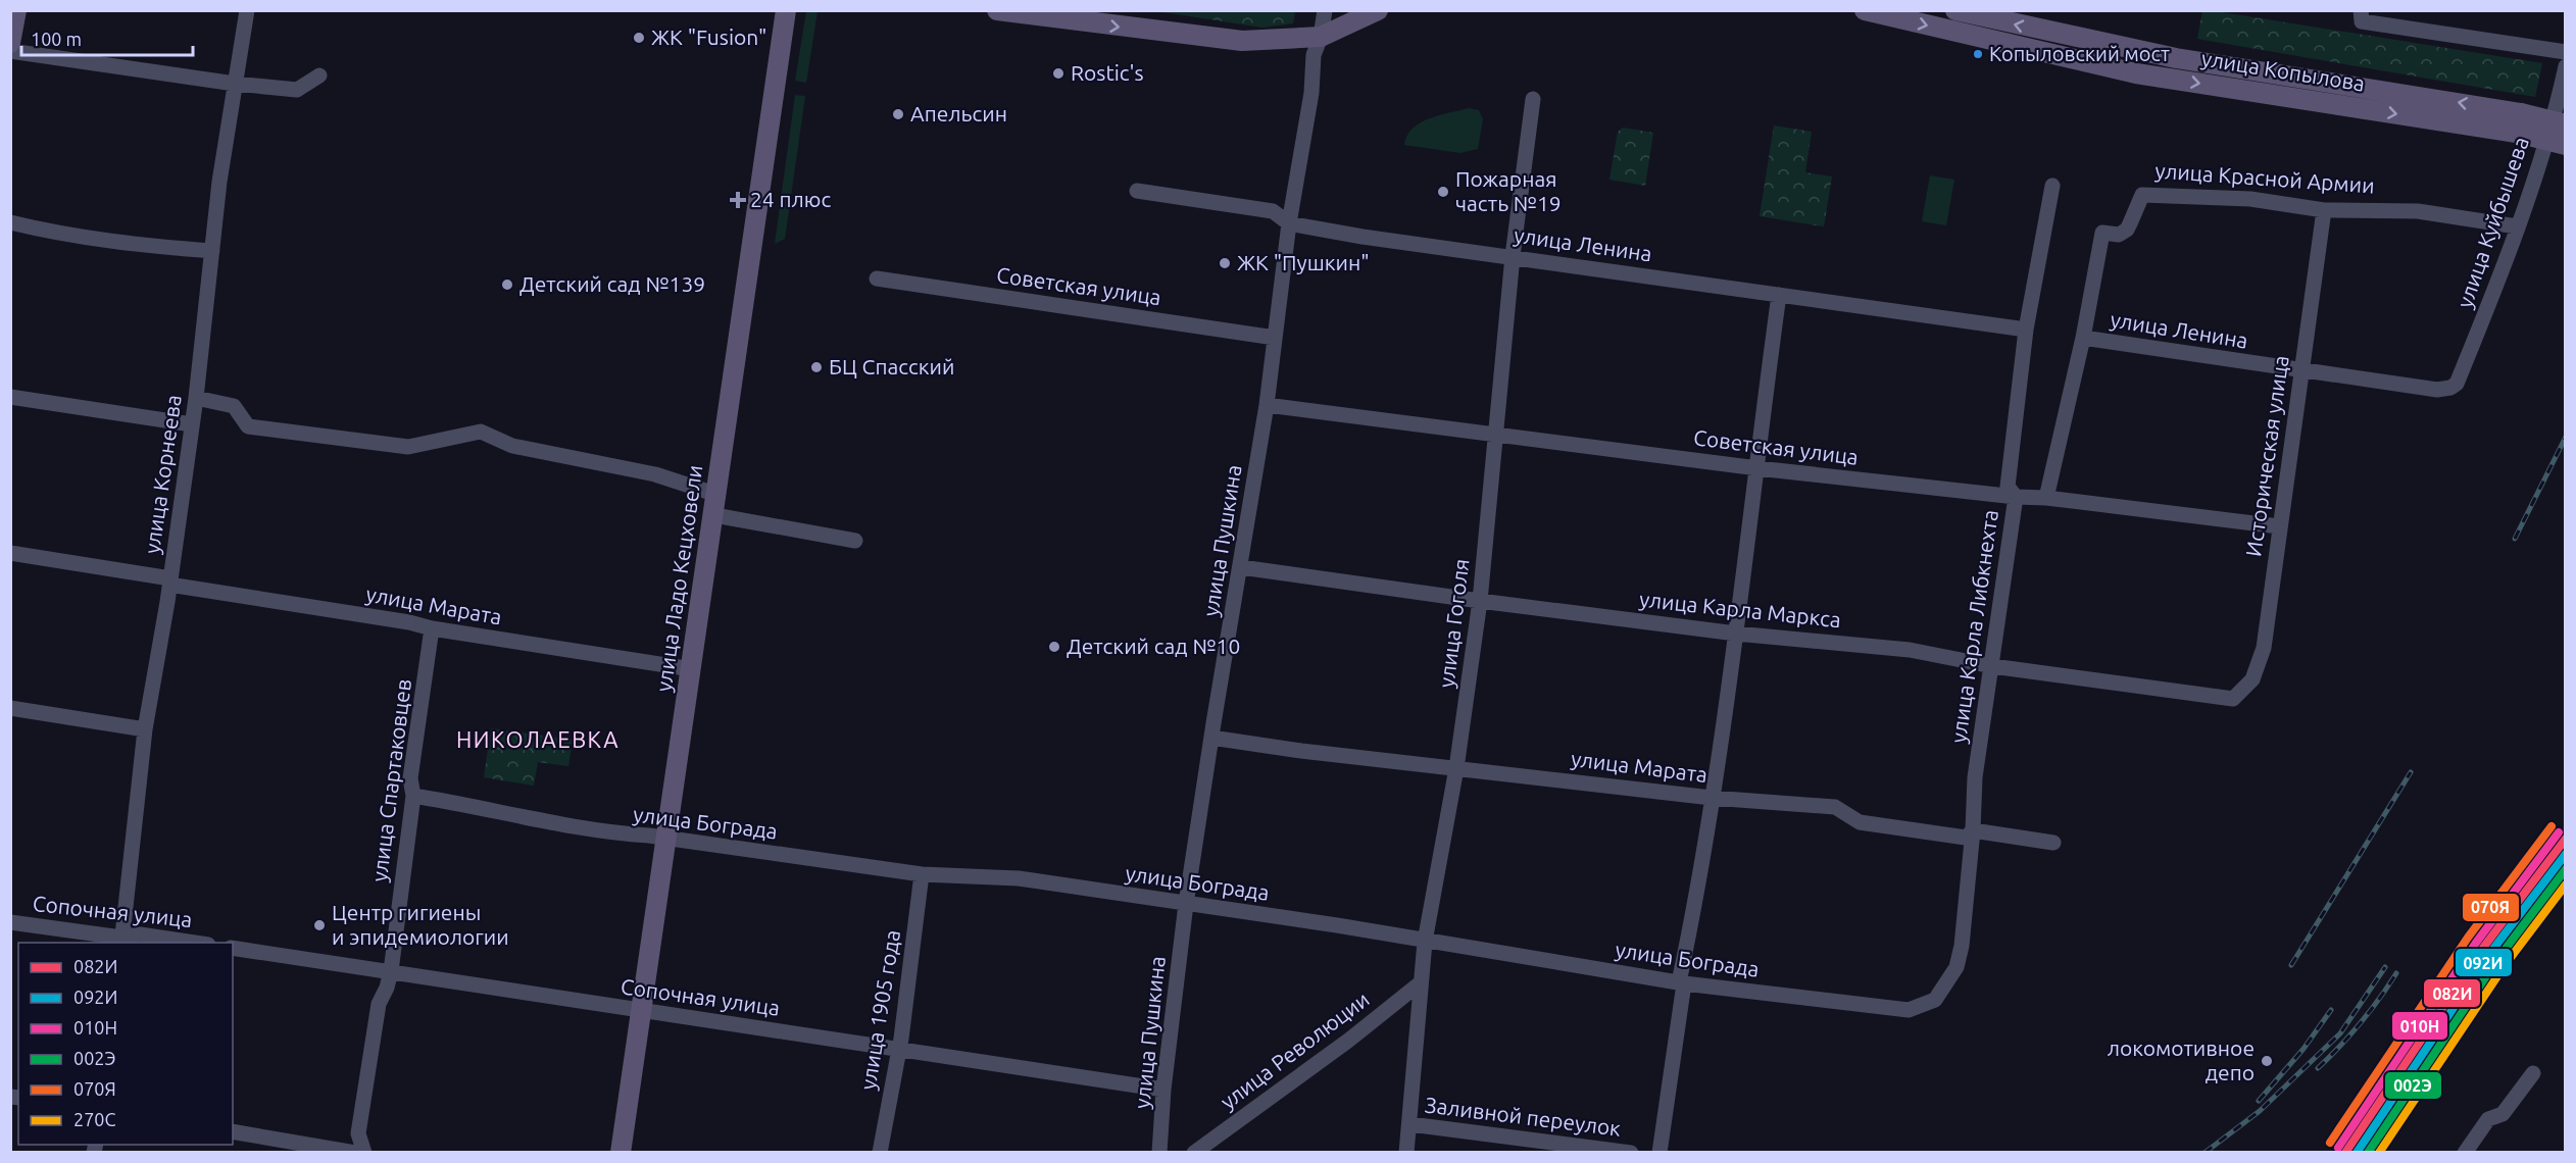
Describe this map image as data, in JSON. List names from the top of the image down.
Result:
{
  "streets": {
    "main road": ["улица Копылова", "улица Ладо Кецховели"],
    "street": [
      "улица Красной Армии",
      "улица Куйбышева",
      "улица Ленина",
      "Советская улица",
      "Историческая улица",
      "улица Корнеева",
      "улица Пушкина",
      "улица Марата",
      "улица Карла Маркса",
      "улица Гоголя",
      "улица Карла Либкнехта",
      "улица Спартаковцев",
      "улица Бограда",
      "Сопочная улица",
      "улица 1905 года",
      "улица Революции",
      "Заливной переулок"
    ]
  },
  "crossings": [
    ["улица Красной Армии", "улица Куйбышева"],
    ["улица Красной Армии", "улица Ленина"],
    ["улица Красной Армии", "Историческая улица"],
    ["улица Куйбышева", "улица Ленина"],
    ["улица Ленина", "Историческая улица"],
    ["улица Ленина", "улица Пушкина"],
    ["улица Ленина", "улица Гоголя"],
    ["улица Ленина", "улица Карла Либкнехта"],
    ["Советская улица", "Историческая улица"],
    ["Советская улица", "улица Пушкина"],
    ["Советская улица", "улица Гоголя"],
    ["Советская улица", "улица Карла Либкнехта"],
    ["Историческая улица", "улица Карла Маркса"],
    ["улица Корнеева", "улица Марата"],
    ["улица Корнеева", "Сопочная улица"],
    ["улица Пушкина", "улица Марата"],
    ["улица Пушкина", "улица Карла Маркса"],
    ["улица Пушкина", "улица Бограда"],
    ["улица Пушкина", "Сопочная улица"],
    ["улица Ладо Кецховели", "улица Марата"],
    ["улица Ладо Кецховели", "улица Бограда"],
    ["улица Ладо Кецховели", "Сопочная улица"],
    ["улица Марата", "улица Гоголя"],
    ["улица Марата", "улица Карла Либкнехта"],
    ["улица Марата", "улица Спартаковцев"],
    ["улица Карла Маркса", "улица Гоголя"],
    ["улица Карла Маркса", "улица Карла Либкнехта"],
    ["улица Гоголя", "улица Бограда"],
    ["улица Гоголя", "улица Революции"],
    ["улица Гоголя", "Заливной переулок"],
    ["улица Карла Либкнехта", "улица Бограда"],
    ["улица Спартаковцев", "улица Бограда"],
    ["улица Спартаковцев", "Сопочная улица"],
    ["улица Бограда", "улица 1905 года"],
    ["Сопочная улица", "улица 1905 года"]
  ],
  "districts": ["НИКОЛАЕВКА"],
  "places": {
    "other": [
      "ЖК \"Fusion\"",
      "Копыловский мост",
      "Rostic's",
      "Апельсин",
      "Пожарная часть №19",
      "ЖК \"Пушкин\"",
      "Детский сад №139",
      "БЦ Спасский",
      "Детский сад №10",
      "Центр гигиены и эпидемиологии",
      "локомотивное депо"
    ],
    "health": ["24 плюс"]
  },
  "lines": [
    "transit line 070Я",
    "transit line 010Н",
    "transit line 082И",
    "transit line 092И",
    "transit line 002Э",
    "transit line 270С"
  ],
  "legend": [
    "082И",
    "092И",
    "010Н",
    "002Э",
    "070Я",
    "270С"
  ],
  "scale_bar": "100 m"
}
